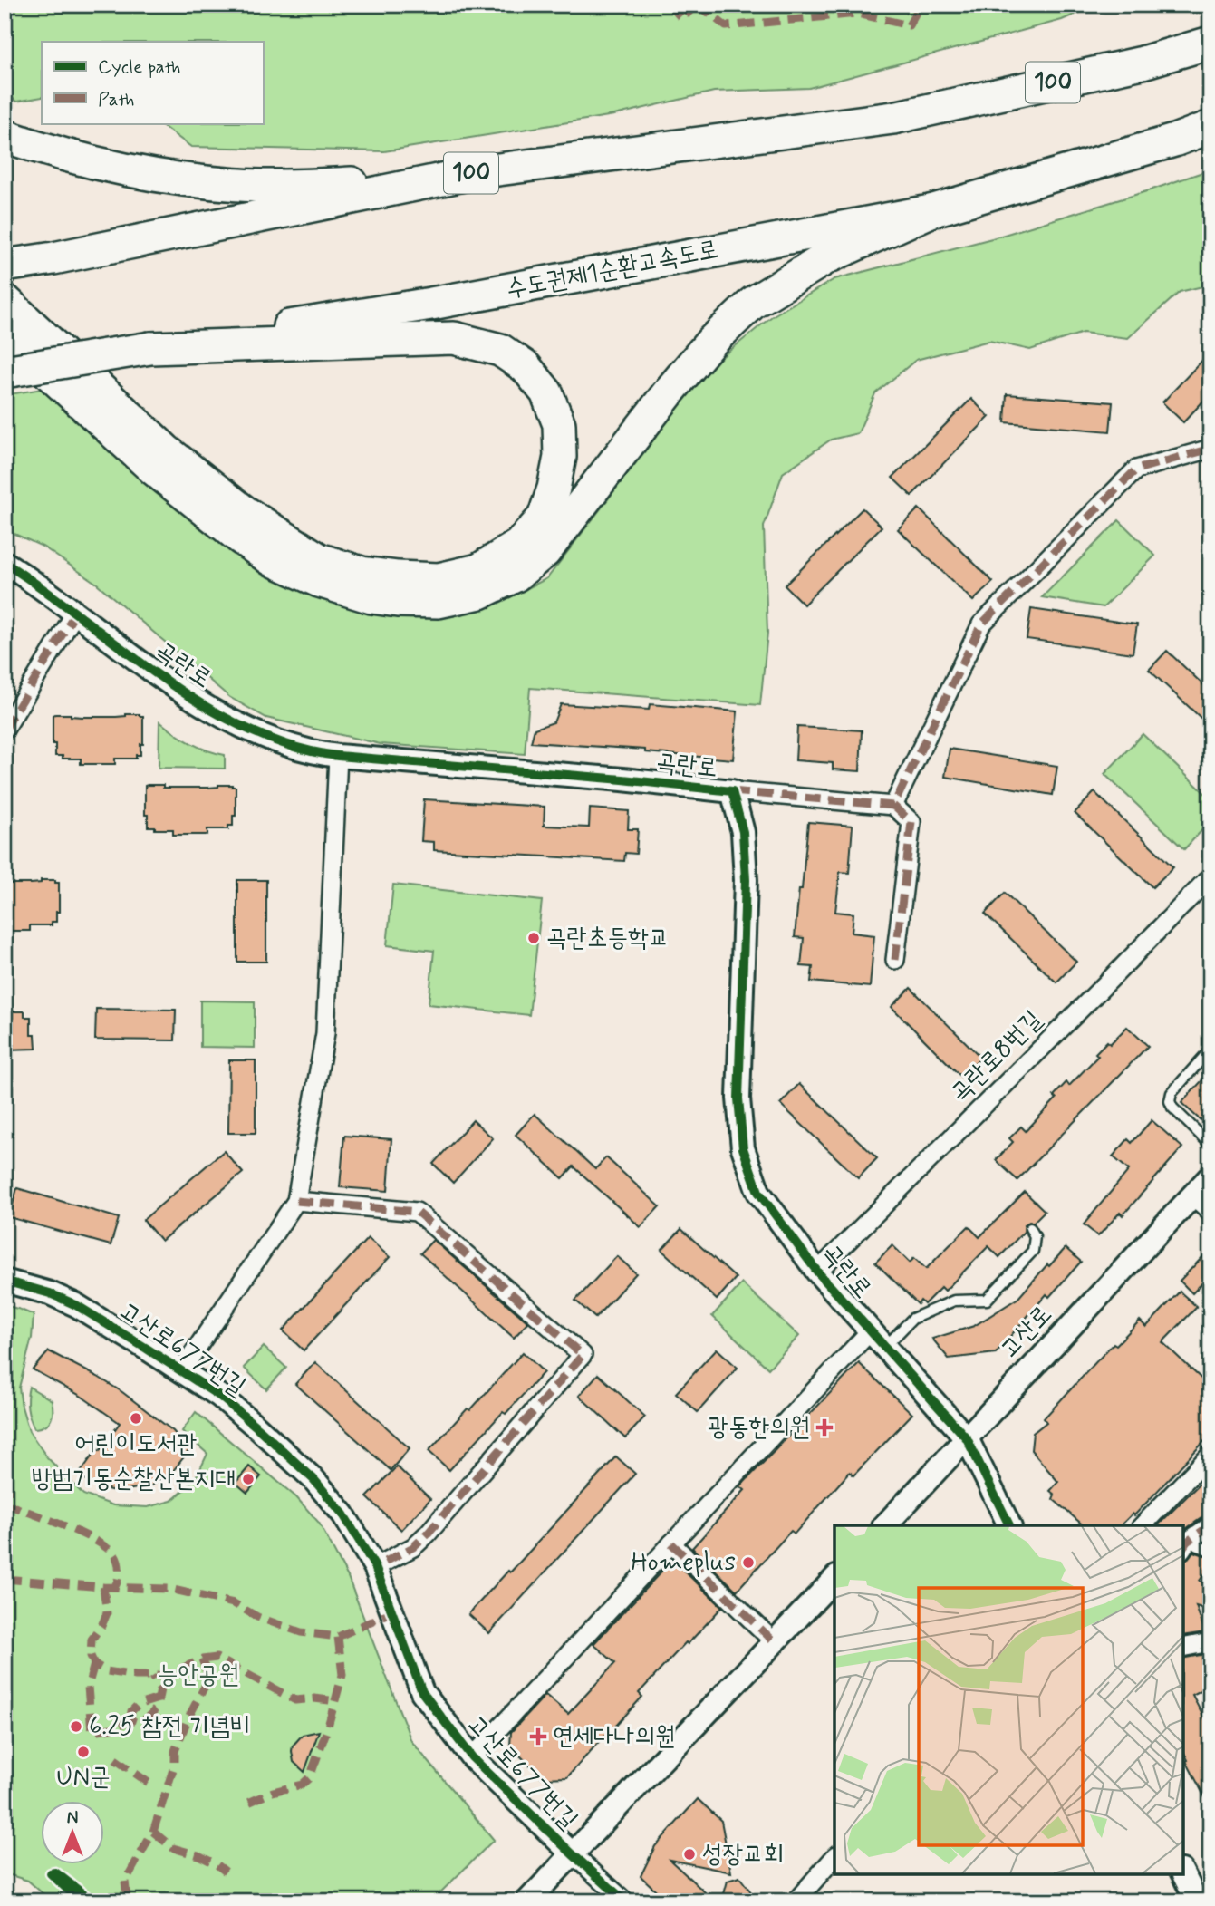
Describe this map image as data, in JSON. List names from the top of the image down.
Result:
{
  "streets": {
    "highway": ["100", "수도권제1순환고속도로"],
    "street": [
      "곡란로",
      "곡란로8번길",
      "고산로",
      "고산로677번길"
    ]
  },
  "crossings": [
    ["곡란로", "곡란로8번길"],
    ["곡란로", "고산로"]
  ],
  "parks": ["능안공원"],
  "places": {
    "other": [
      "곡란초등학교",
      "어린이도서관",
      "방범기동순찰산본지대",
      "Homeplus",
      "6.25 참전 기념비",
      "UN군",
      "성장교회"
    ],
    "health": ["광동한의원", "연세다나의원"]
  },
  "legend": ["Cycle path", "Path"],
  "north": "top"
}
